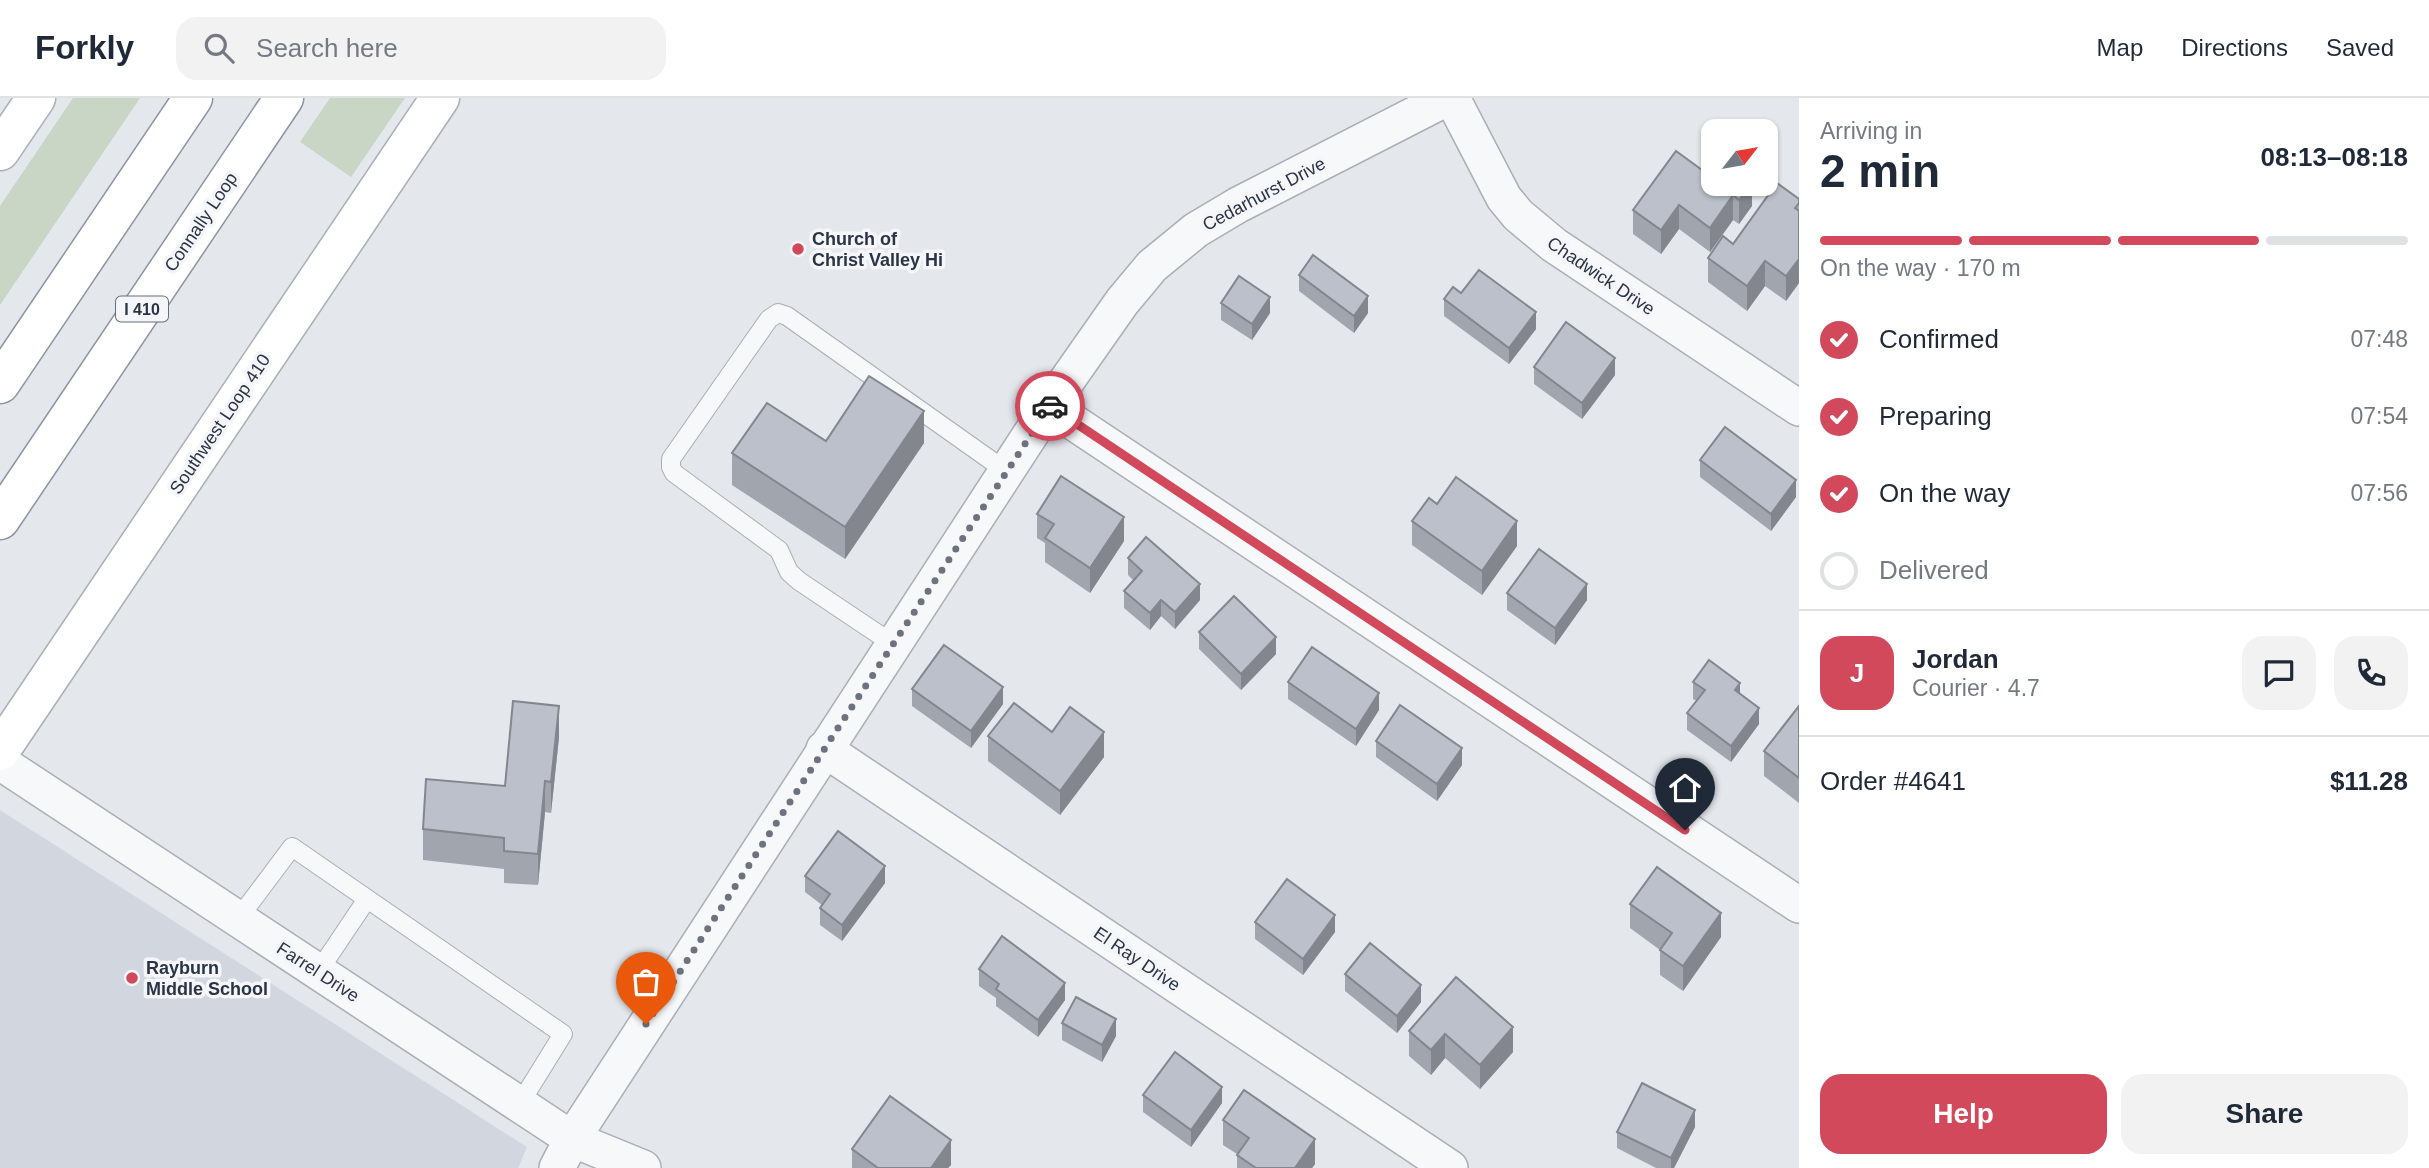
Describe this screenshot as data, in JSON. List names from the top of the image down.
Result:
{
  "streets": {
    "main road": ["Connally Loop", "I 410", "Southwest Loop 410"],
    "street": [
      "Cedarhurst Drive",
      "Chadwick Drive",
      "El Ray Drive",
      "Farrel Drive"
    ]
  },
  "crossings": [
    ["Cedarhurst Drive", "Chadwick Drive"],
    ["Cedarhurst Drive", "El Ray Drive"],
    ["Cedarhurst Drive", "Farrel Drive"]
  ],
  "places": ["Church of Christ Valley Hi", "Rayburn Middle School"],
  "north": "top right",
  "page": {
    "header": "Forkly",
    "search": "Search here",
    "nav": ["Map", "Directions", "Saved"],
    "heading": ["2 min", "Arriving in", "08:13–08:18"],
    "panel": [
      "Jordan",
      "Courier · 4.7",
      "Order #4641",
      "$11.28"
    ],
    "bar": "On the way · 170 m",
    "list": [
      ["Confirmed", "07:48"],
      ["Preparing", "07:54"],
      ["On the way", "07:56"],
      "Delivered"
    ],
    "round": "J",
    "buttons": ["Help", "Share"]
  }
}
